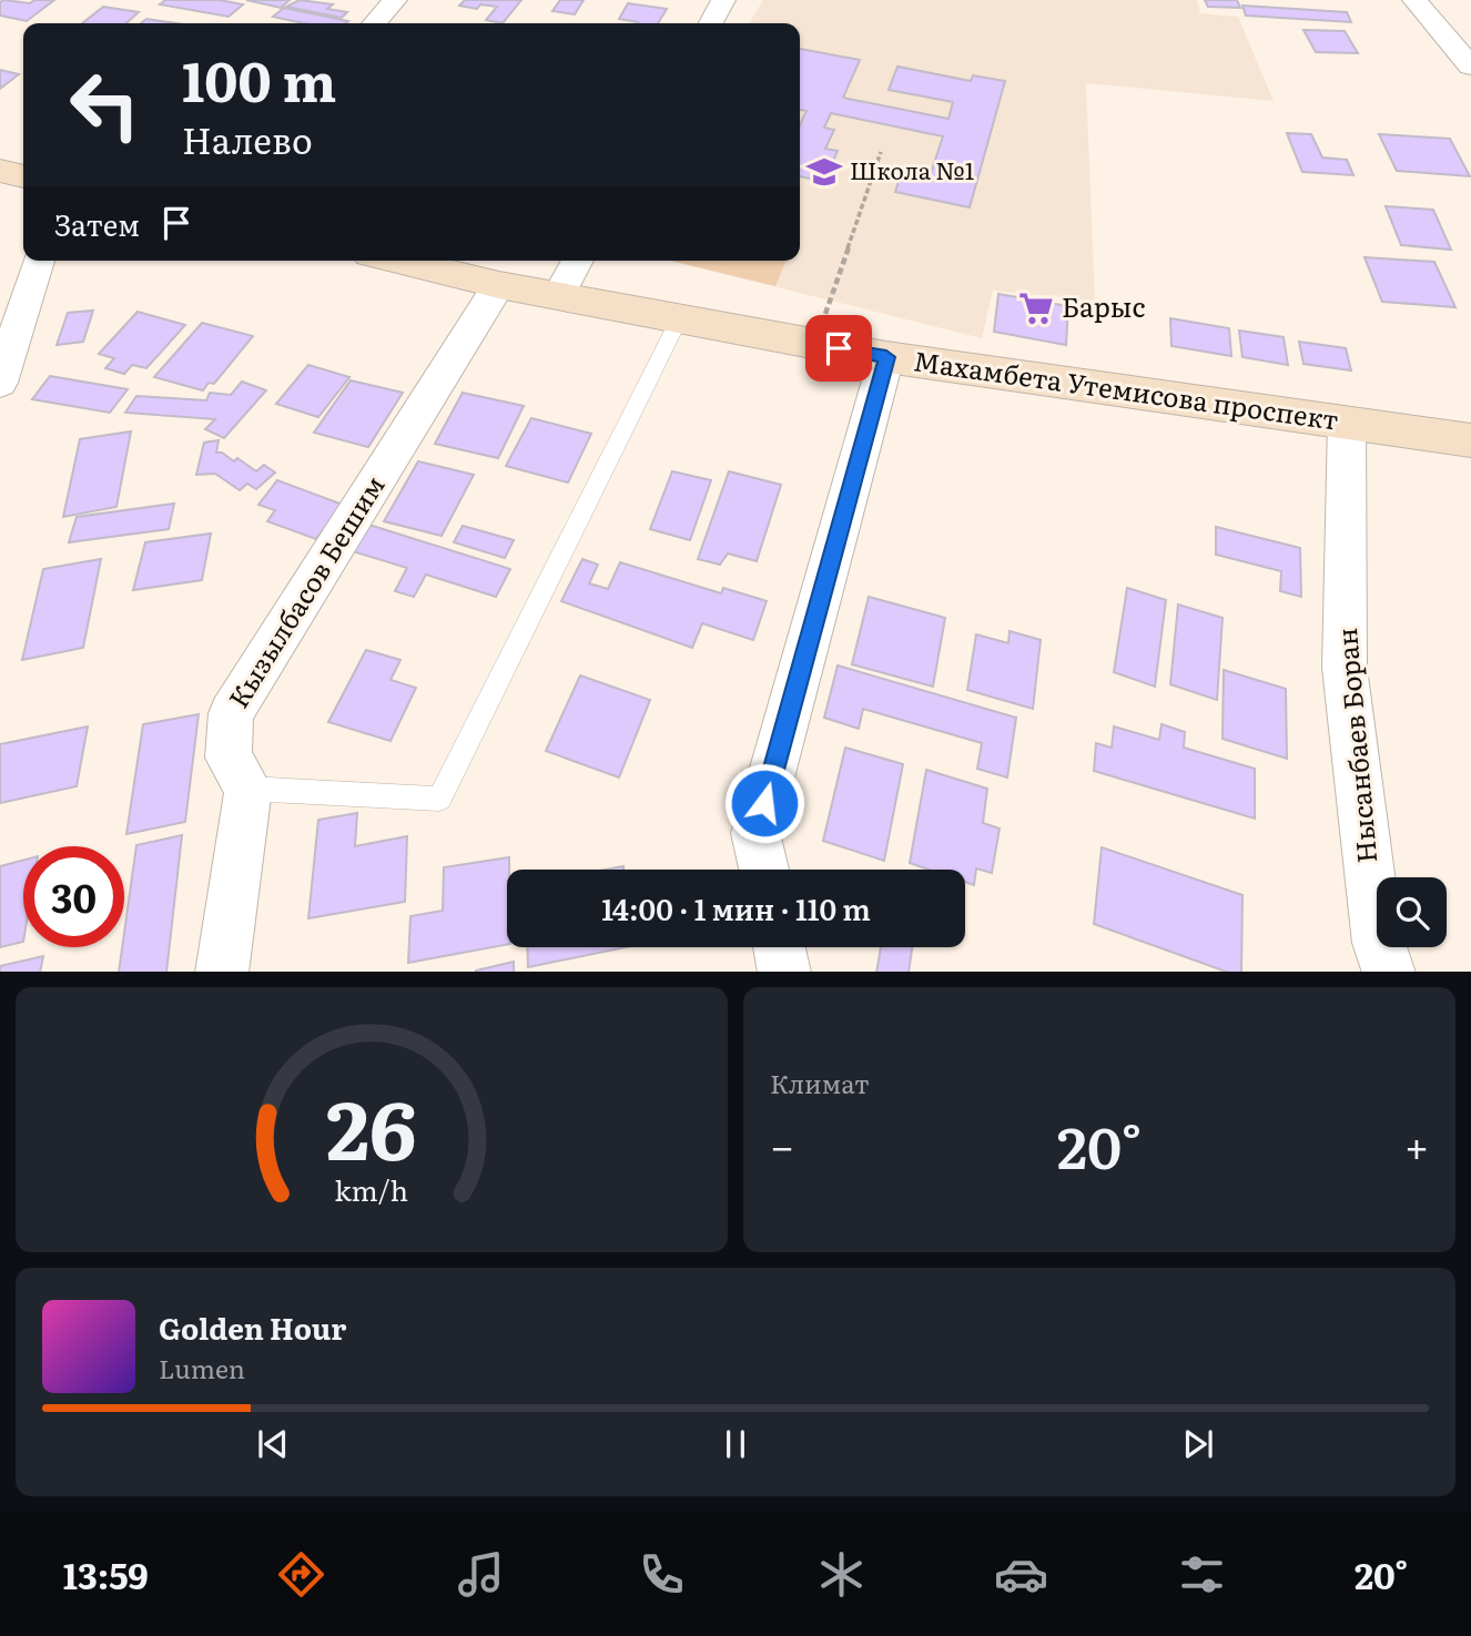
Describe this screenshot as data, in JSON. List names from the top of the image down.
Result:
{
  "streets": {
    "street": ["Махамбета Утемисова проспект", "Кызылбасов Бешим", "Нысанбаев Боран"]
  },
  "crossings": [
    ["Махамбета Утемисова проспект", "Кызылбасов Бешим"],
    ["Махамбета Утемисова проспект", "Нысанбаев Боран"]
  ],
  "places": {
    "school or university": ["Школа №1"],
    "supermarket": ["Барыс"]
  },
  "page": {
    "turn": ["100 m", "Налево"],
    "then": "Затем",
    "limit": "30",
    "trip": "14:00 · 1 мин · 110 m",
    "tile": "Климат",
    "heat": ["−", "20°", "+"],
    "song": ["Golden Hour", "Lumen"],
    "tabs": ["13:59", "20°"],
    "gauge": ["26", "km/h"]
  }
}
